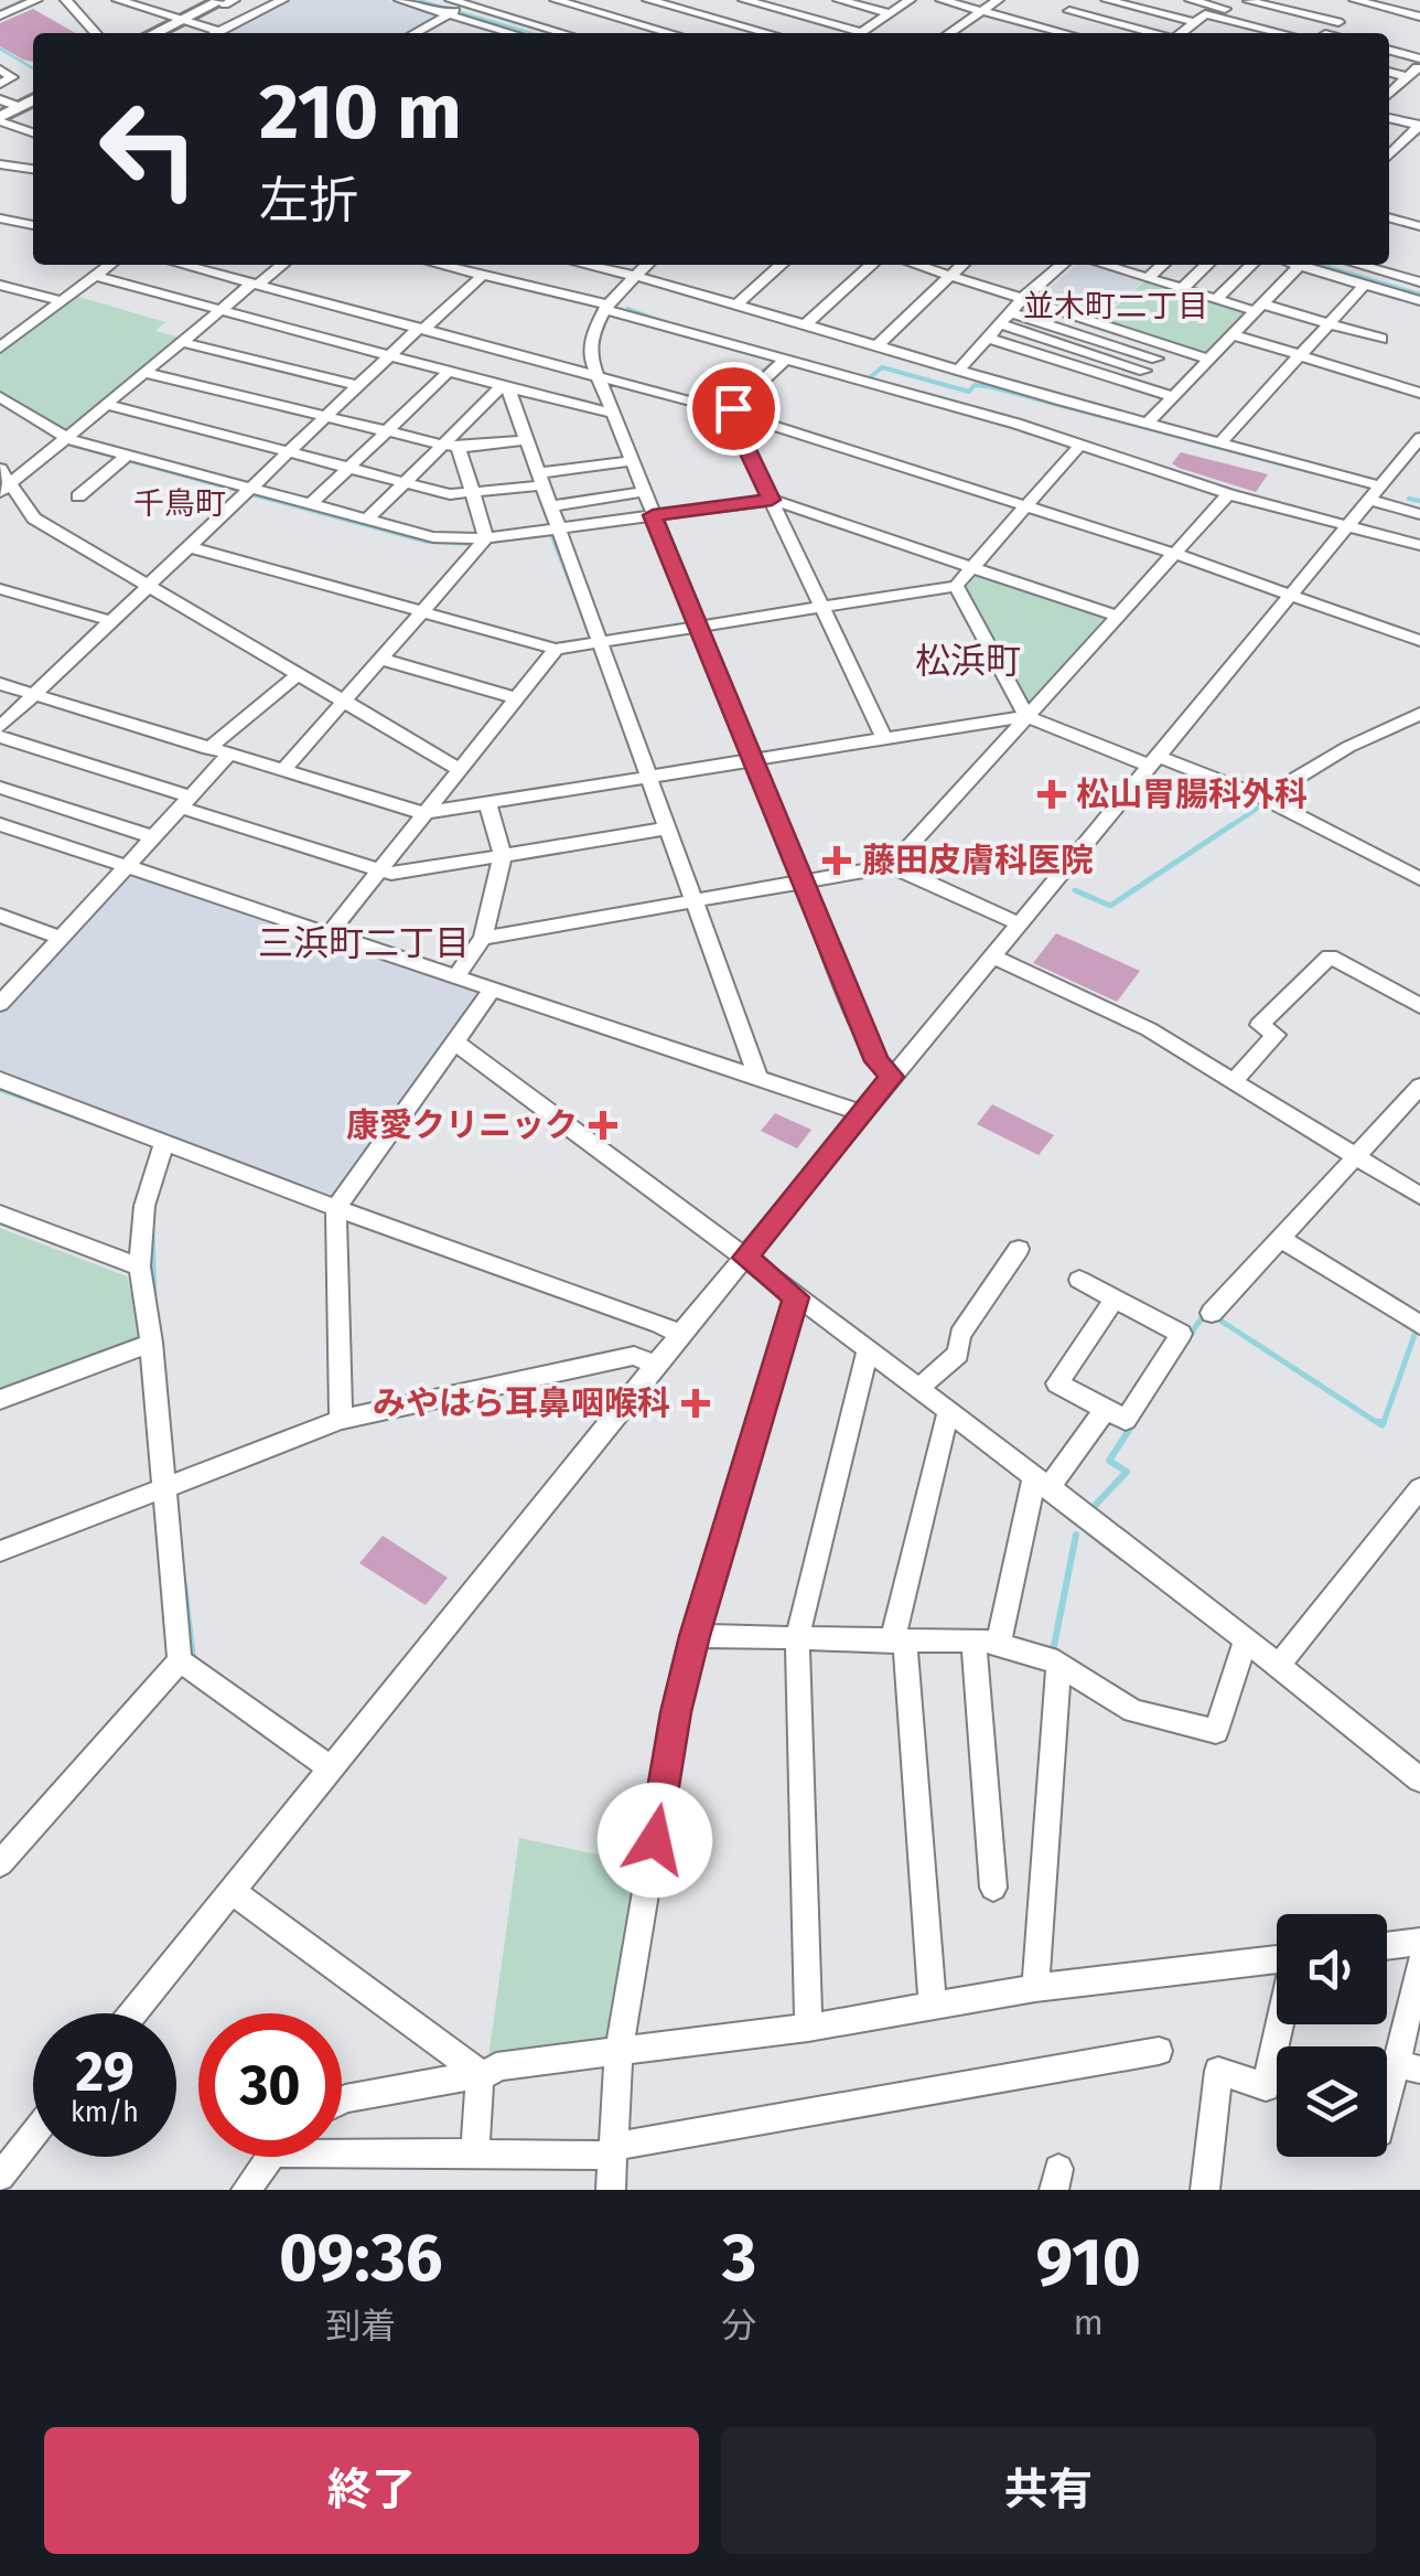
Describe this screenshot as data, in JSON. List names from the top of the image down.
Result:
{
  "districts": [
    "並木町二丁目",
    "千鳥町",
    "松浜町",
    "三浜町二丁目"
  ],
  "places": {
    "health": [
      "松山胃腸科外科",
      "藤田皮膚科医院",
      "康愛クリニック",
      "みやはら耳鼻咽喉科"
    ]
  },
  "page": {
    "turn": ["210 m", "左折"],
    "speed": "29 km/h",
    "limit": "30",
    "eta": [
      "09:36",
      "到着",
      "3",
      "分",
      "910",
      "m"
    ],
    "buttons": ["終了", "共有"]
  }
}
